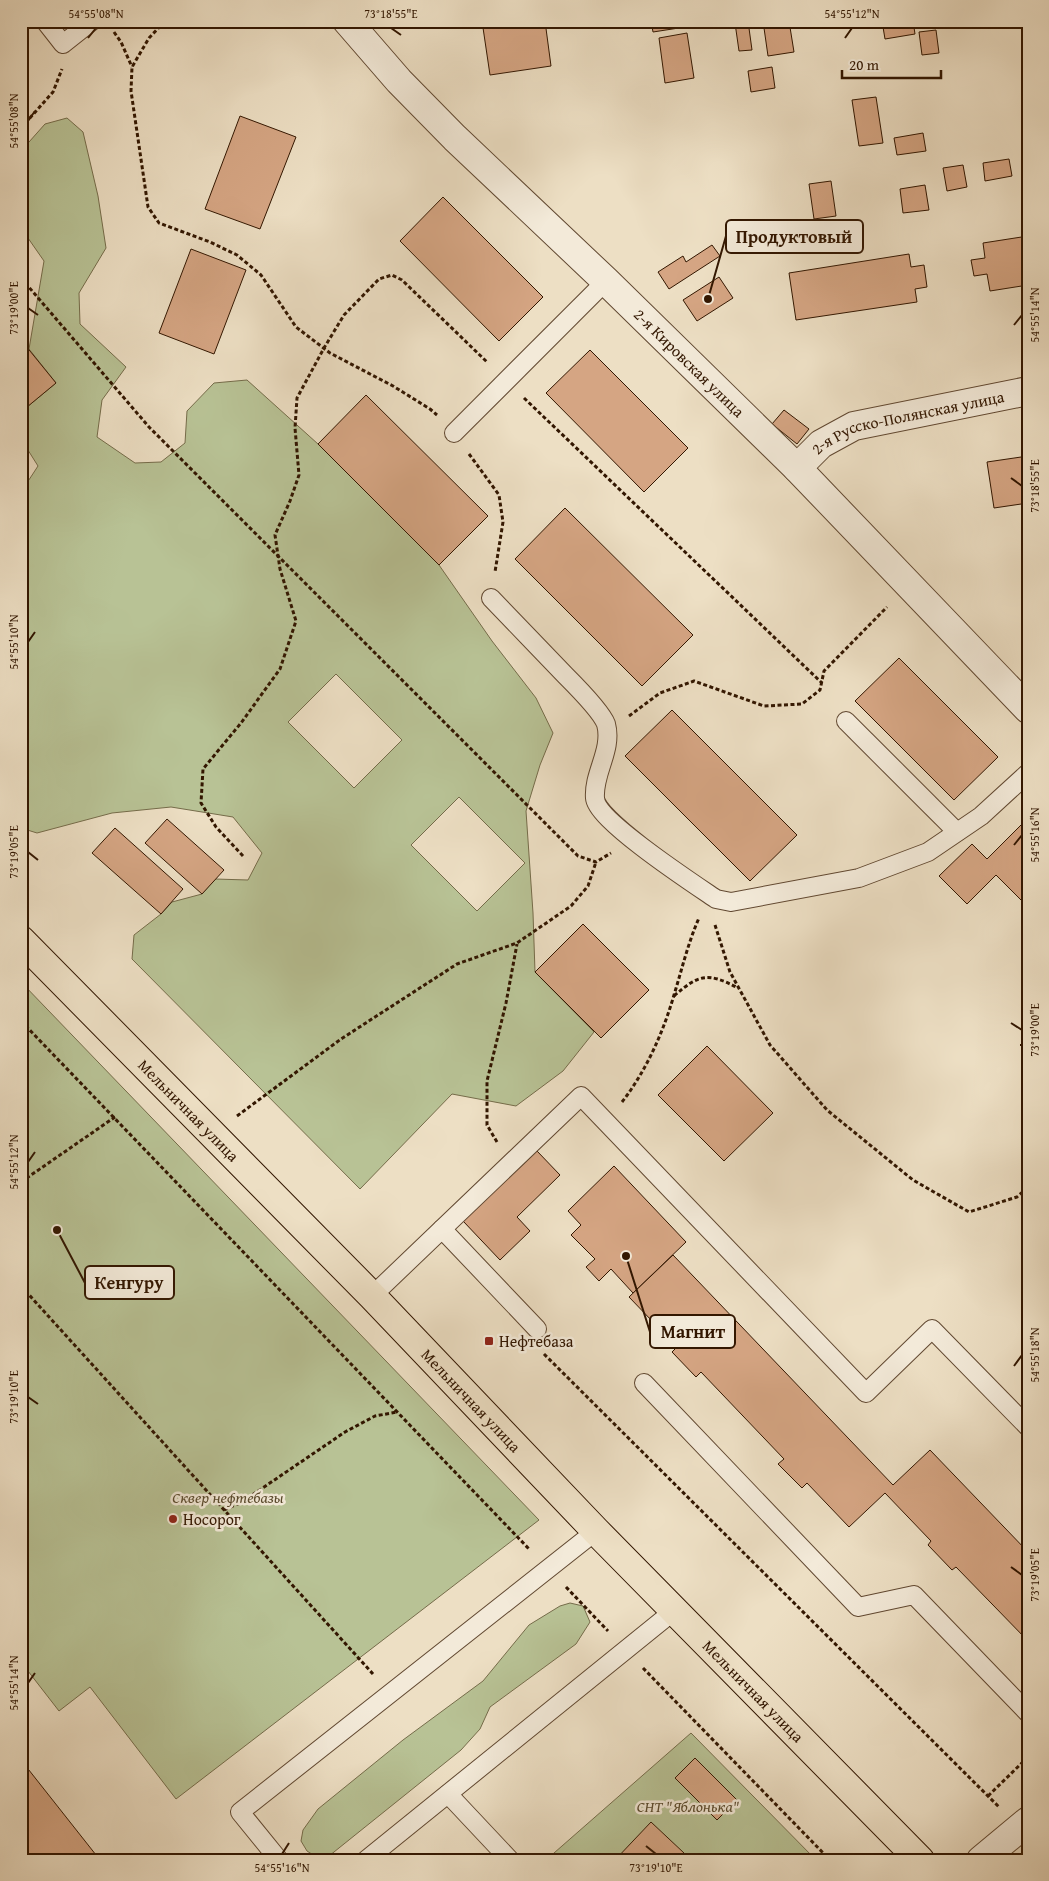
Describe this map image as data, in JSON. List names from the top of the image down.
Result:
{
  "streets": {
    "main road": ["Мельничная улица"],
    "street": ["2-я Кировская улица", "2-я Русско-Полянская улица"]
  },
  "crossings": [
    ["2-я Кировская улица", "2-я Русско-Полянская улица"]
  ],
  "parks": ["Сквер нефтебазы", "СНТ \"Яблонька\""],
  "places": {
    "other": [
      "Продуктовый",
      "Кенгуру",
      "Магнит",
      "Носорог"
    ],
    "transit": ["Нефтебаза"]
  },
  "scale_bar": "20 m",
  "coordinates": [
    "54°55'08\"N",
    "73°18'55\"E",
    "54°55'12\"N",
    "73°19'00\"E",
    "54°55'14\"N",
    "54°55'10\"N",
    "54°55'16\"N",
    "73°19'05\"E",
    "54°55'18\"N",
    "73°19'10\"E"
  ]
}
